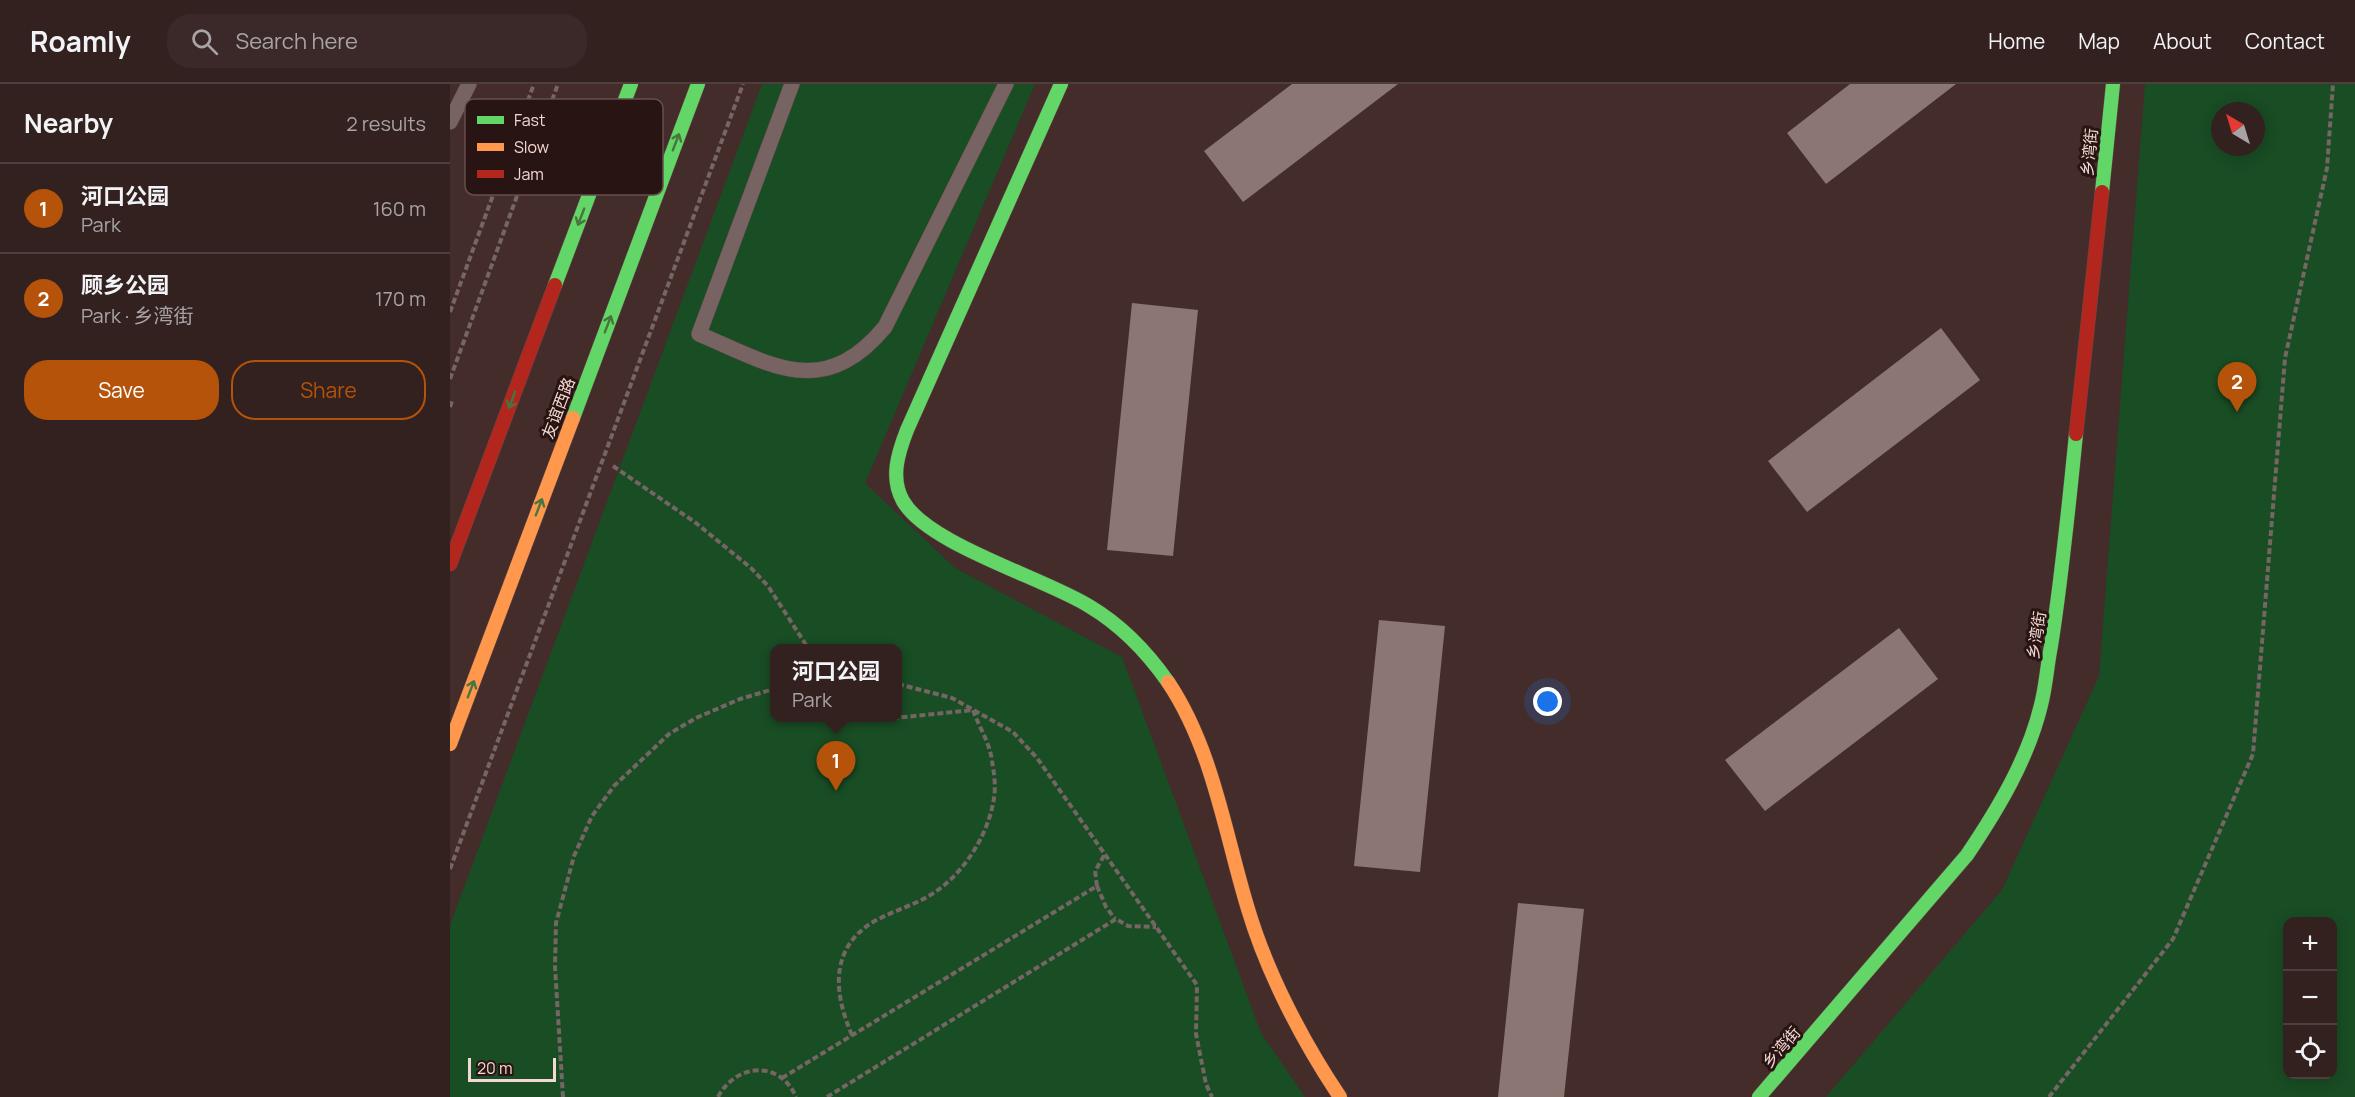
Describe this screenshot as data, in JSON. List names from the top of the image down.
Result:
{
  "streets": {
    "street": ["乡湾街", "友谊西路"]
  },
  "legend": ["Fast", "Slow", "Jam"],
  "scale_bar": "20 m",
  "north": "top left",
  "page": {
    "header": "Roamly",
    "search": "Search here",
    "nav": [
      "Home",
      "Map",
      "About",
      "Contact"
    ],
    "heading": ["Nearby", "2 results"],
    "list": [
      {
        "mark": "1",
        "name": "河口公园",
        "note": "Park",
        "value": "160 m"
      },
      {
        "mark": "2",
        "name": "顾乡公园",
        "note": "Park · 乡湾街",
        "value": "170 m"
      }
    ],
    "buttons": ["Save", "Share"],
    "pins": ["2", "1"],
    "popup": ["河口公园", "Park"],
    "map_buttons": ["+", "−"],
    "scale": "20 m"
  }
}
